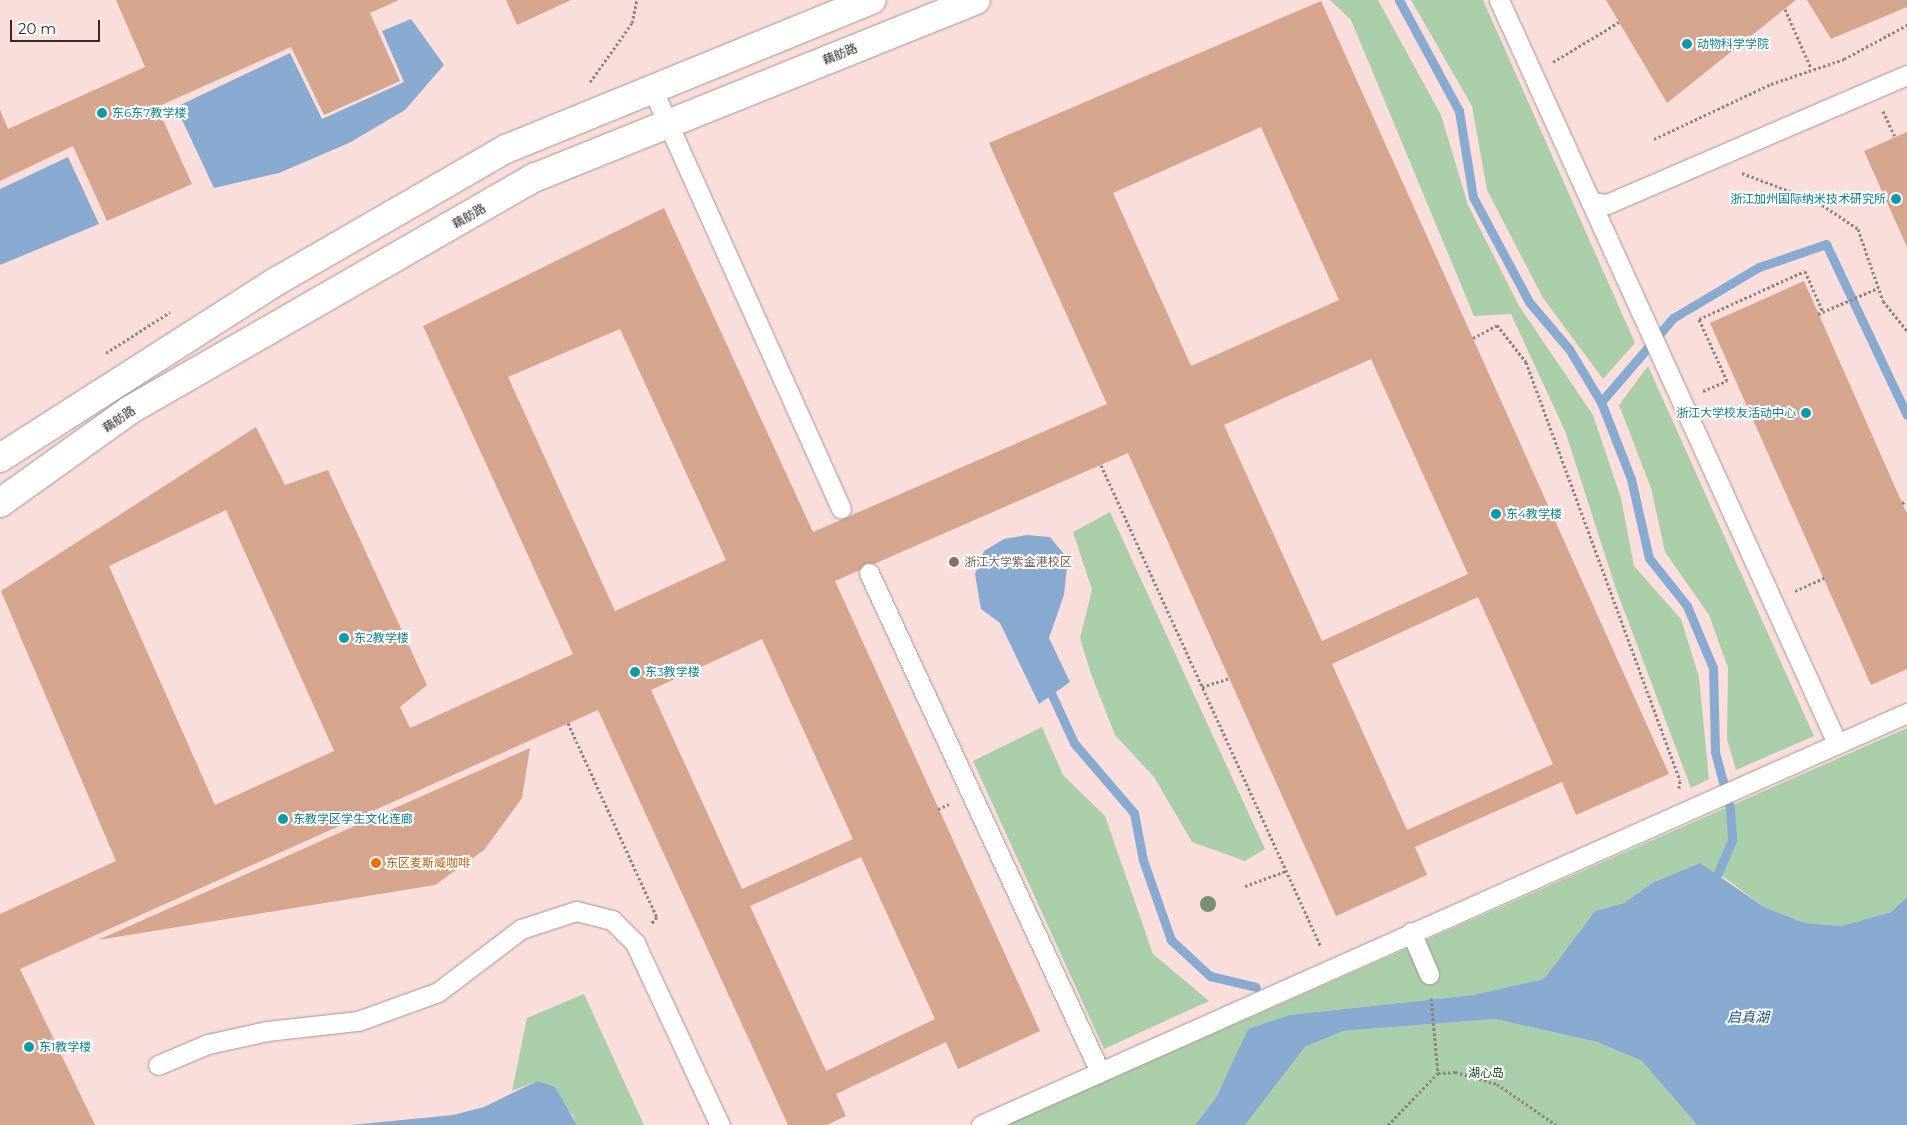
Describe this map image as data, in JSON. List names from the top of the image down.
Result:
{
  "streets": {
    "street": ["藕舫路"]
  },
  "water": ["启真湖"],
  "parks": ["湖心岛"],
  "places": [
    "动物科学学院",
    "东6东7教学楼",
    "浙江加州国际纳米技术研究所",
    "浙江大学校友活动中心",
    "东4教学楼",
    "浙江大学紫金港校区",
    "东2教学楼",
    "东3教学楼",
    "东教学区学生文化连廊",
    "东区麦斯威咖啡",
    "东1教学楼"
  ],
  "scale_bar": "20 m"
}
